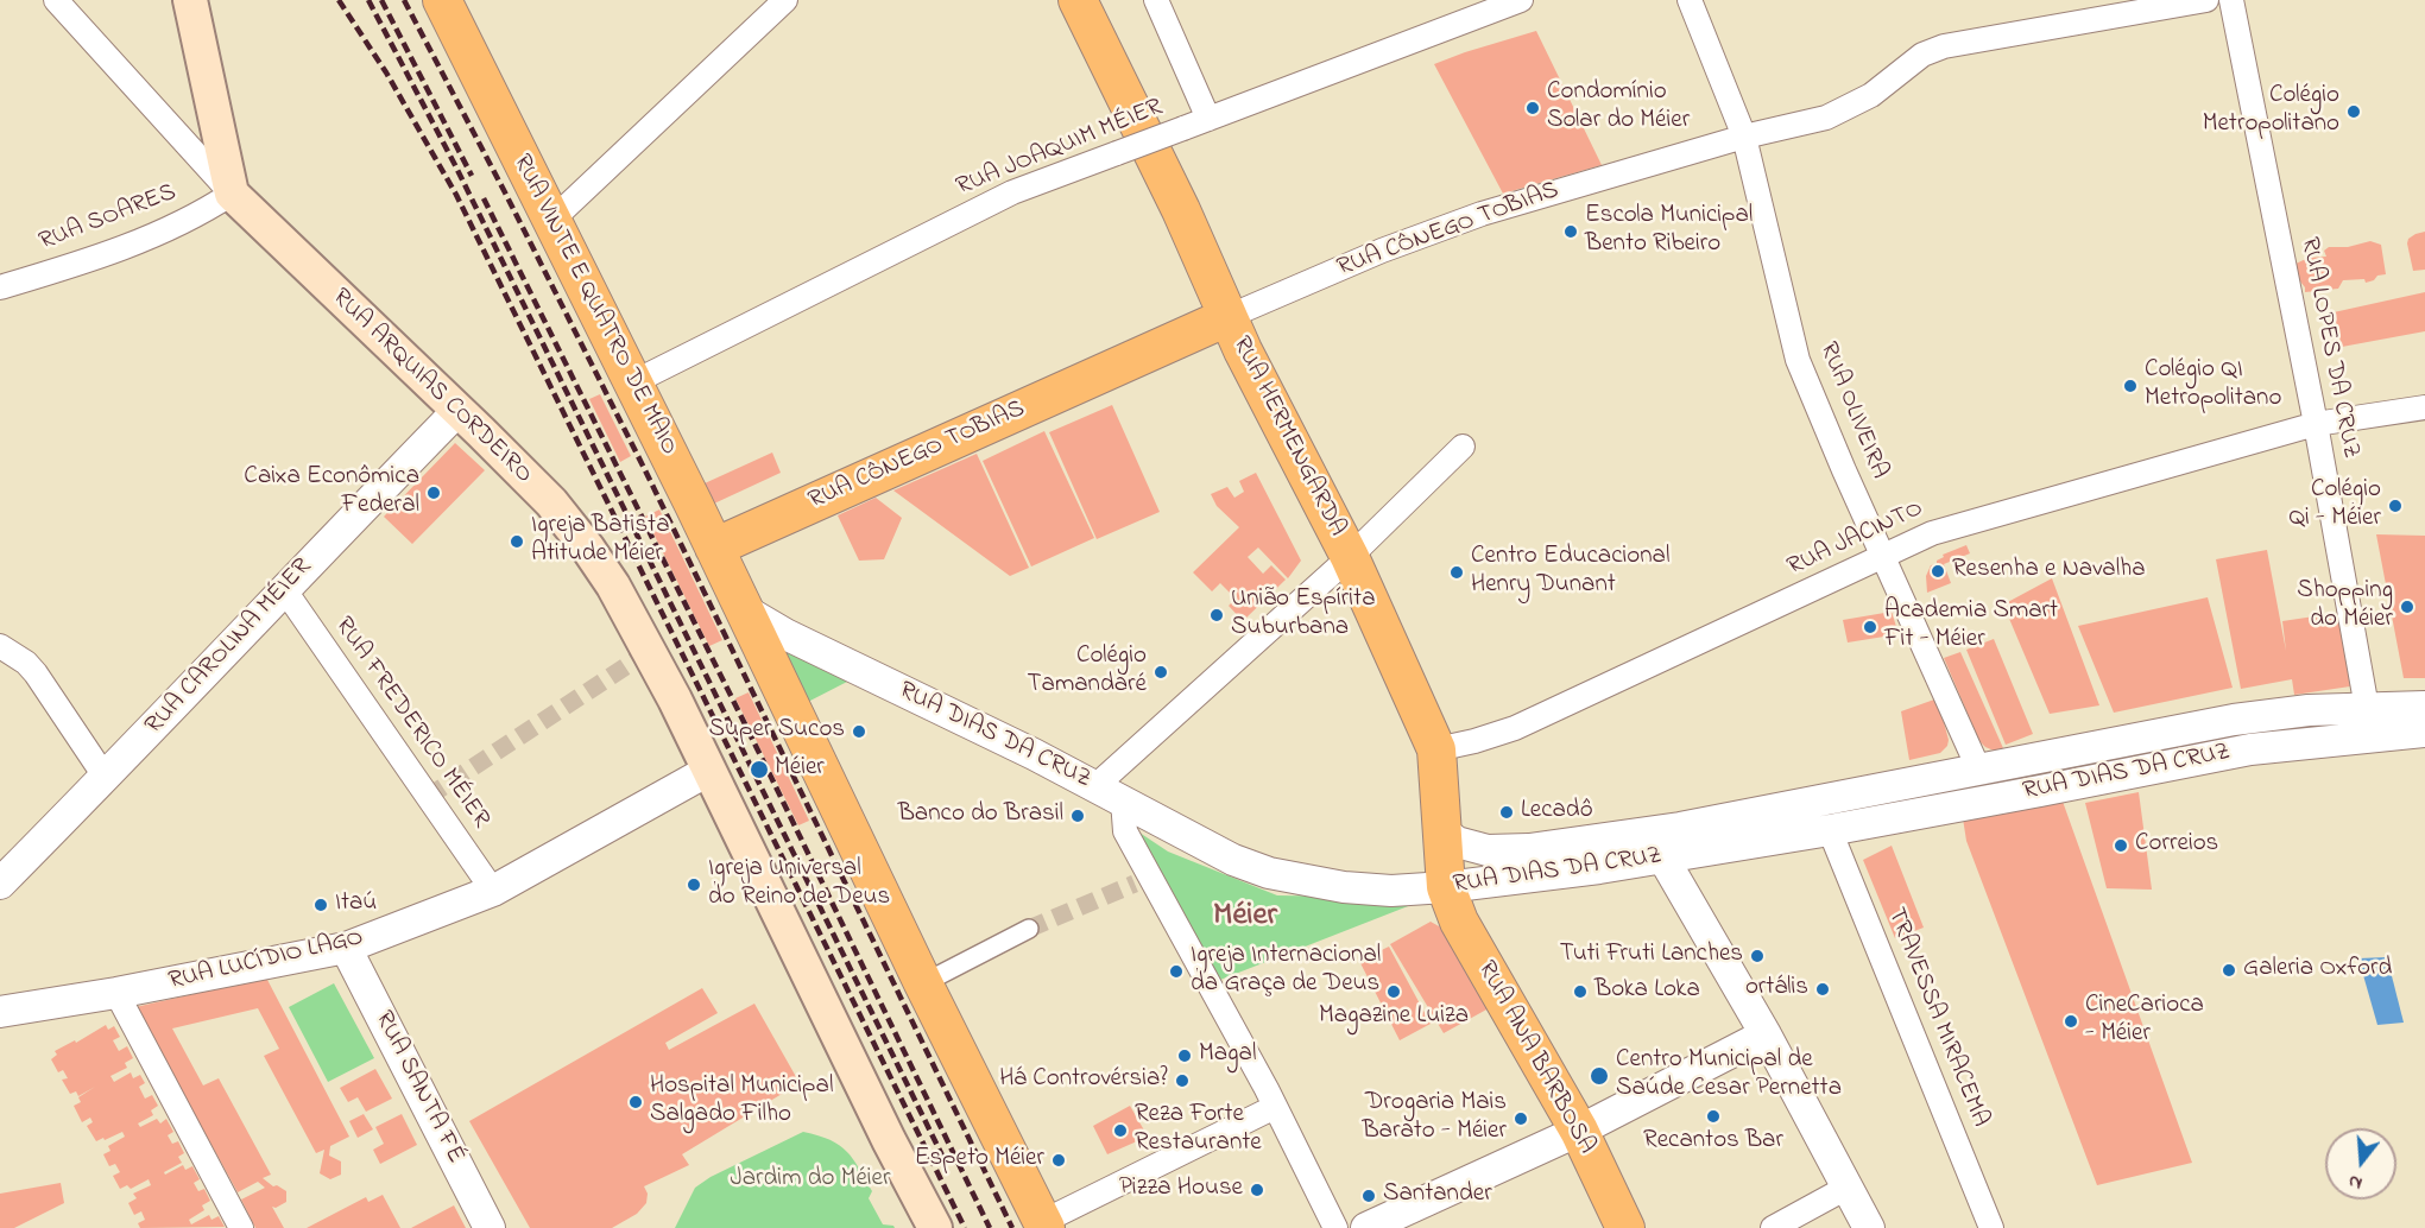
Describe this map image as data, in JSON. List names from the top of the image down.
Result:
{
  "streets": {
    "main road": [
      "RUA CÔNEGO TOBIAS",
      "RUA VINTE E QUATRO DE MAIO",
      "RUA ARQUIAS CORDEIRO",
      "RUA HERMENGARDA",
      "RUA ANA BARBOSA"
    ],
    "street": [
      "RUA JOAQUIM MÉIER",
      "RUA SOARES",
      "RUA LOPES DA CRUZ",
      "RUA OLIVEIRA",
      "RUA JACINTO",
      "RUA CAROLINA MÉIER",
      "RUA FREDERICO MÉIER",
      "RUA DIAS DA CRUZ",
      "RUA LUCÍDIO LAGO",
      "TRAVESSA MIRACEMA",
      "RUA SANTA FÉ"
    ]
  },
  "crossings": [
    ["RUA JOAQUIM MÉIER", "RUA VINTE E QUATRO DE MAIO"],
    ["RUA SOARES", "RUA ARQUIAS CORDEIRO"],
    ["RUA CÔNEGO TOBIAS", "RUA VINTE E QUATRO DE MAIO"],
    ["RUA CÔNEGO TOBIAS", "RUA OLIVEIRA"],
    ["RUA CÔNEGO TOBIAS", "RUA HERMENGARDA"],
    ["RUA VINTE E QUATRO DE MAIO", "RUA DIAS DA CRUZ"],
    ["RUA LOPES DA CRUZ", "RUA JACINTO"],
    ["RUA LOPES DA CRUZ", "RUA DIAS DA CRUZ"],
    ["RUA ARQUIAS CORDEIRO", "RUA CAROLINA MÉIER"],
    ["RUA ARQUIAS CORDEIRO", "RUA LUCÍDIO LAGO"],
    ["RUA OLIVEIRA", "RUA JACINTO"],
    ["RUA OLIVEIRA", "RUA DIAS DA CRUZ"],
    ["RUA HERMENGARDA", "RUA JACINTO"],
    ["RUA HERMENGARDA", "RUA DIAS DA CRUZ"],
    ["RUA HERMENGARDA", "RUA ANA BARBOSA"],
    ["RUA CAROLINA MÉIER", "RUA FREDERICO MÉIER"],
    ["RUA FREDERICO MÉIER", "RUA LUCÍDIO LAGO"],
    ["RUA DIAS DA CRUZ", "TRAVESSA MIRACEMA"],
    ["RUA DIAS DA CRUZ", "RUA ANA BARBOSA"],
    ["RUA LUCÍDIO LAGO", "RUA SANTA FÉ"]
  ],
  "districts": ["Méier"],
  "parks": ["Jardim do Méier"],
  "places": [
    "Condomínio Solar do Méier",
    "Colégio Metropolitano",
    "Escola Municipal Bento Ribeiro",
    "Colégio QI Metropolitano",
    "Caixa Econômica Federal",
    "Colégio Qi - Méier",
    "Igreja Batista Atitude Méier",
    "Resenha e Navalha",
    "Centro Educacional Henry Dunant",
    "Shopping do Méier",
    "União Espírita Suburbana",
    "Academia Smart Fit - Méier",
    "Colégio Tamandaré",
    "Super Sucos",
    "Méier",
    "Lecadô",
    "Banco do Brasil",
    "Correios",
    "Igreja Universal do Reino de Deus",
    "Itaú",
    "Tuti Fruti Lanches",
    "Galeria Oxford",
    "Igreja Internacional da Graça de Deus",
    "ortális",
    "Magazine Luiza",
    "Boka Loka",
    "CineCarioca - Méier",
    "Magal",
    "Centro Municipal de Saúde Cesar Pernetta",
    "Há Controvérsia?",
    "Hospital Municipal Salgado Filho",
    "Recantos Bar",
    "Drogaria Mais Barato - Méier",
    "Reza Forte Restaurante",
    "Espeto Méier",
    "Pizza House",
    "Santander"
  ],
  "north": "bottom"
}
